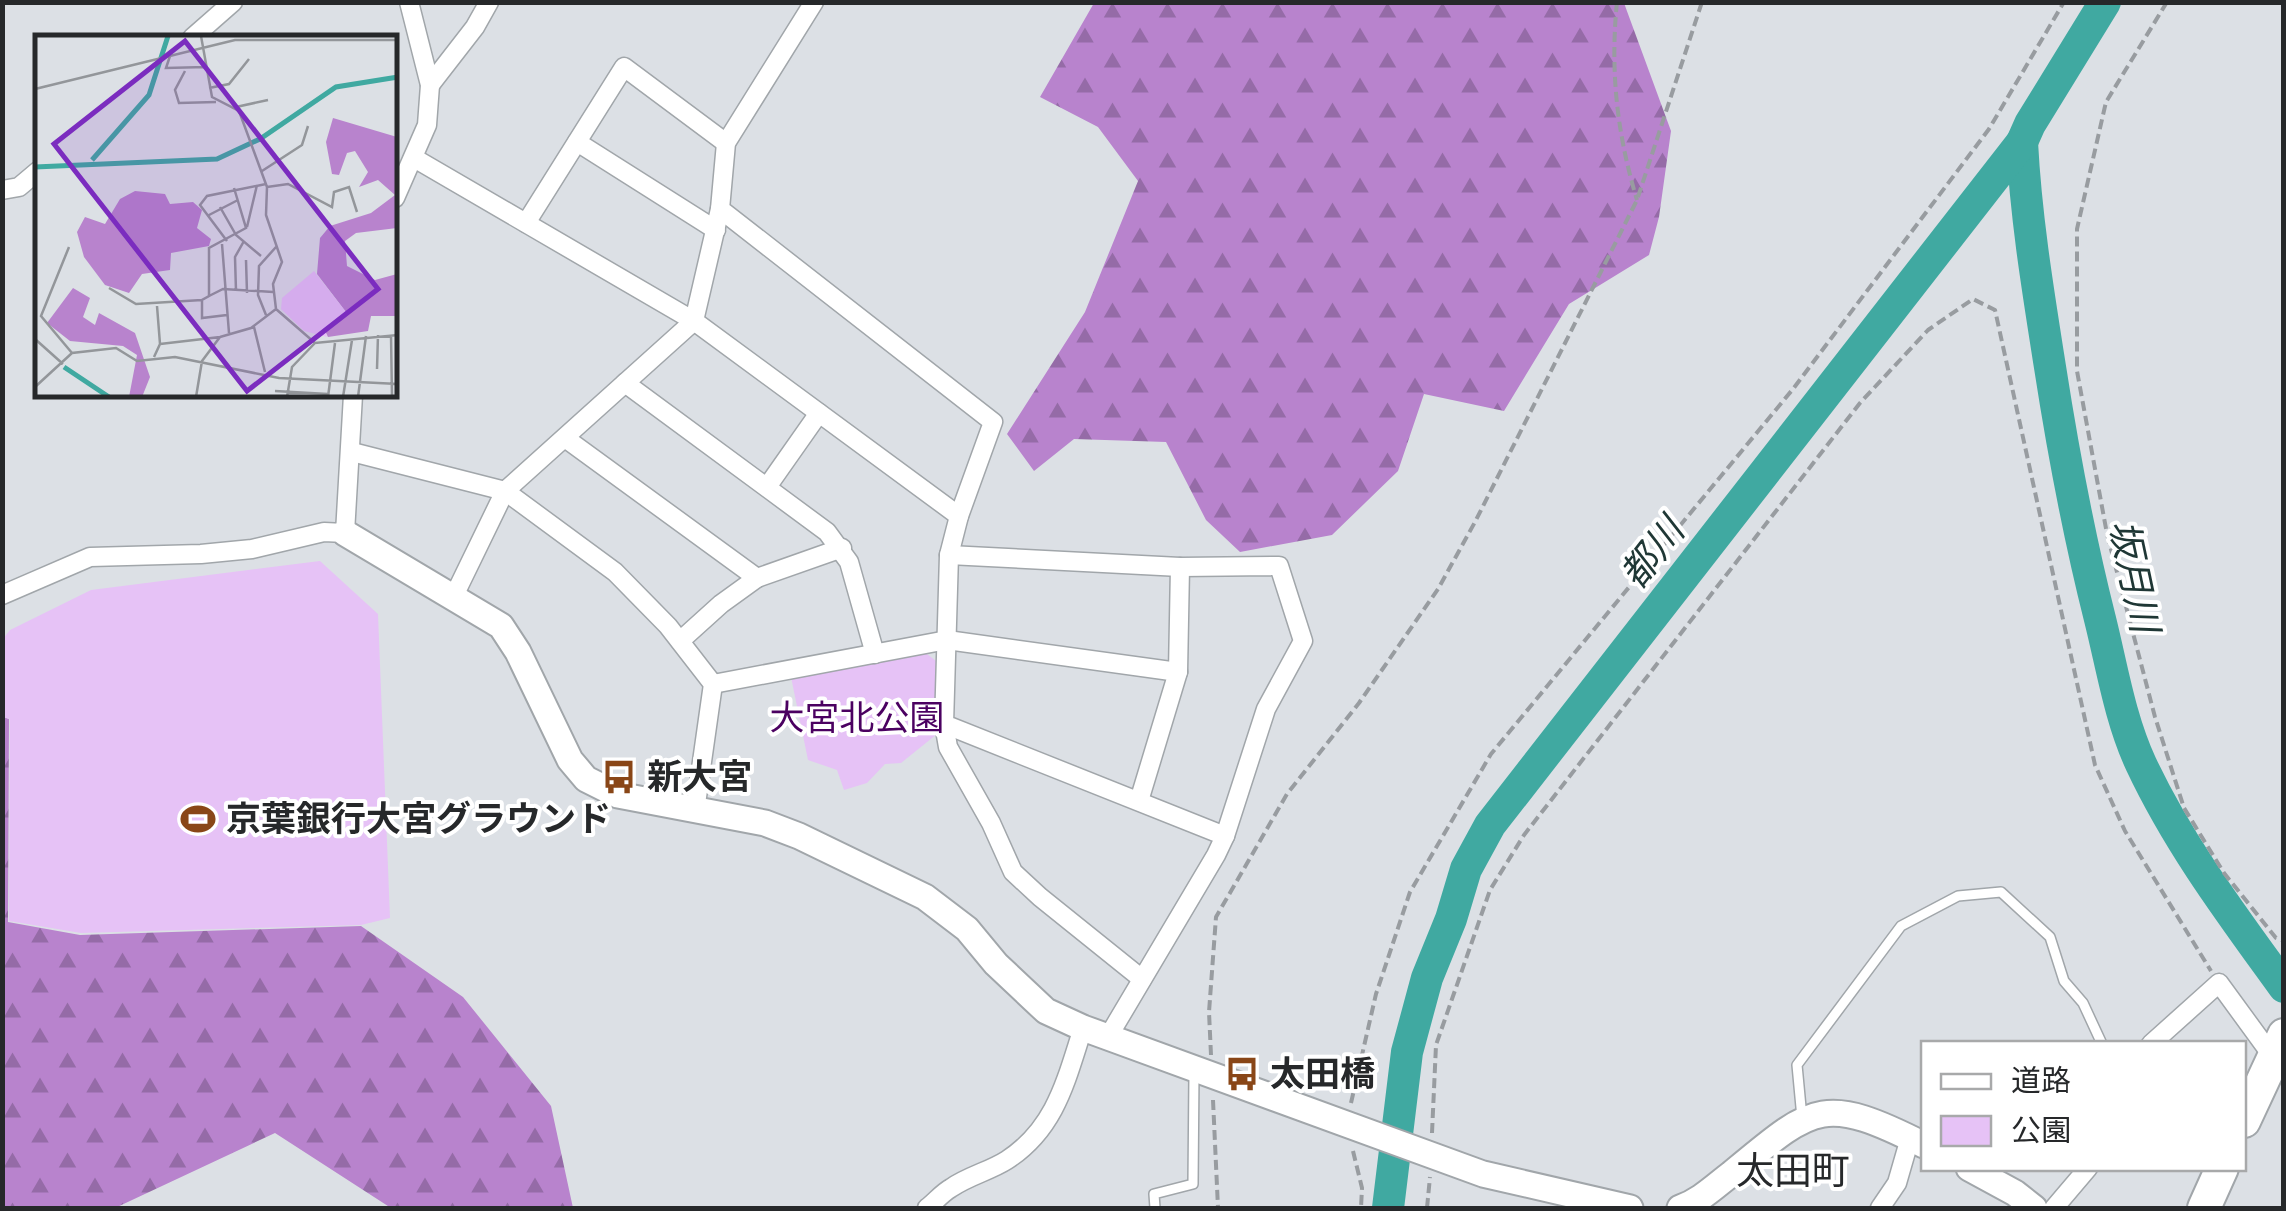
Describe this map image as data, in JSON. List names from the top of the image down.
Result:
{
  "districts": ["太田町"],
  "water": ["都川", "坂月川"],
  "parks": ["大宮北公園"],
  "places": {
    "bus stop": ["新大宮", "太田橋"],
    "sports": ["京葉銀行大宮グラウンド"]
  },
  "legend": ["道路", "公園"]
}
